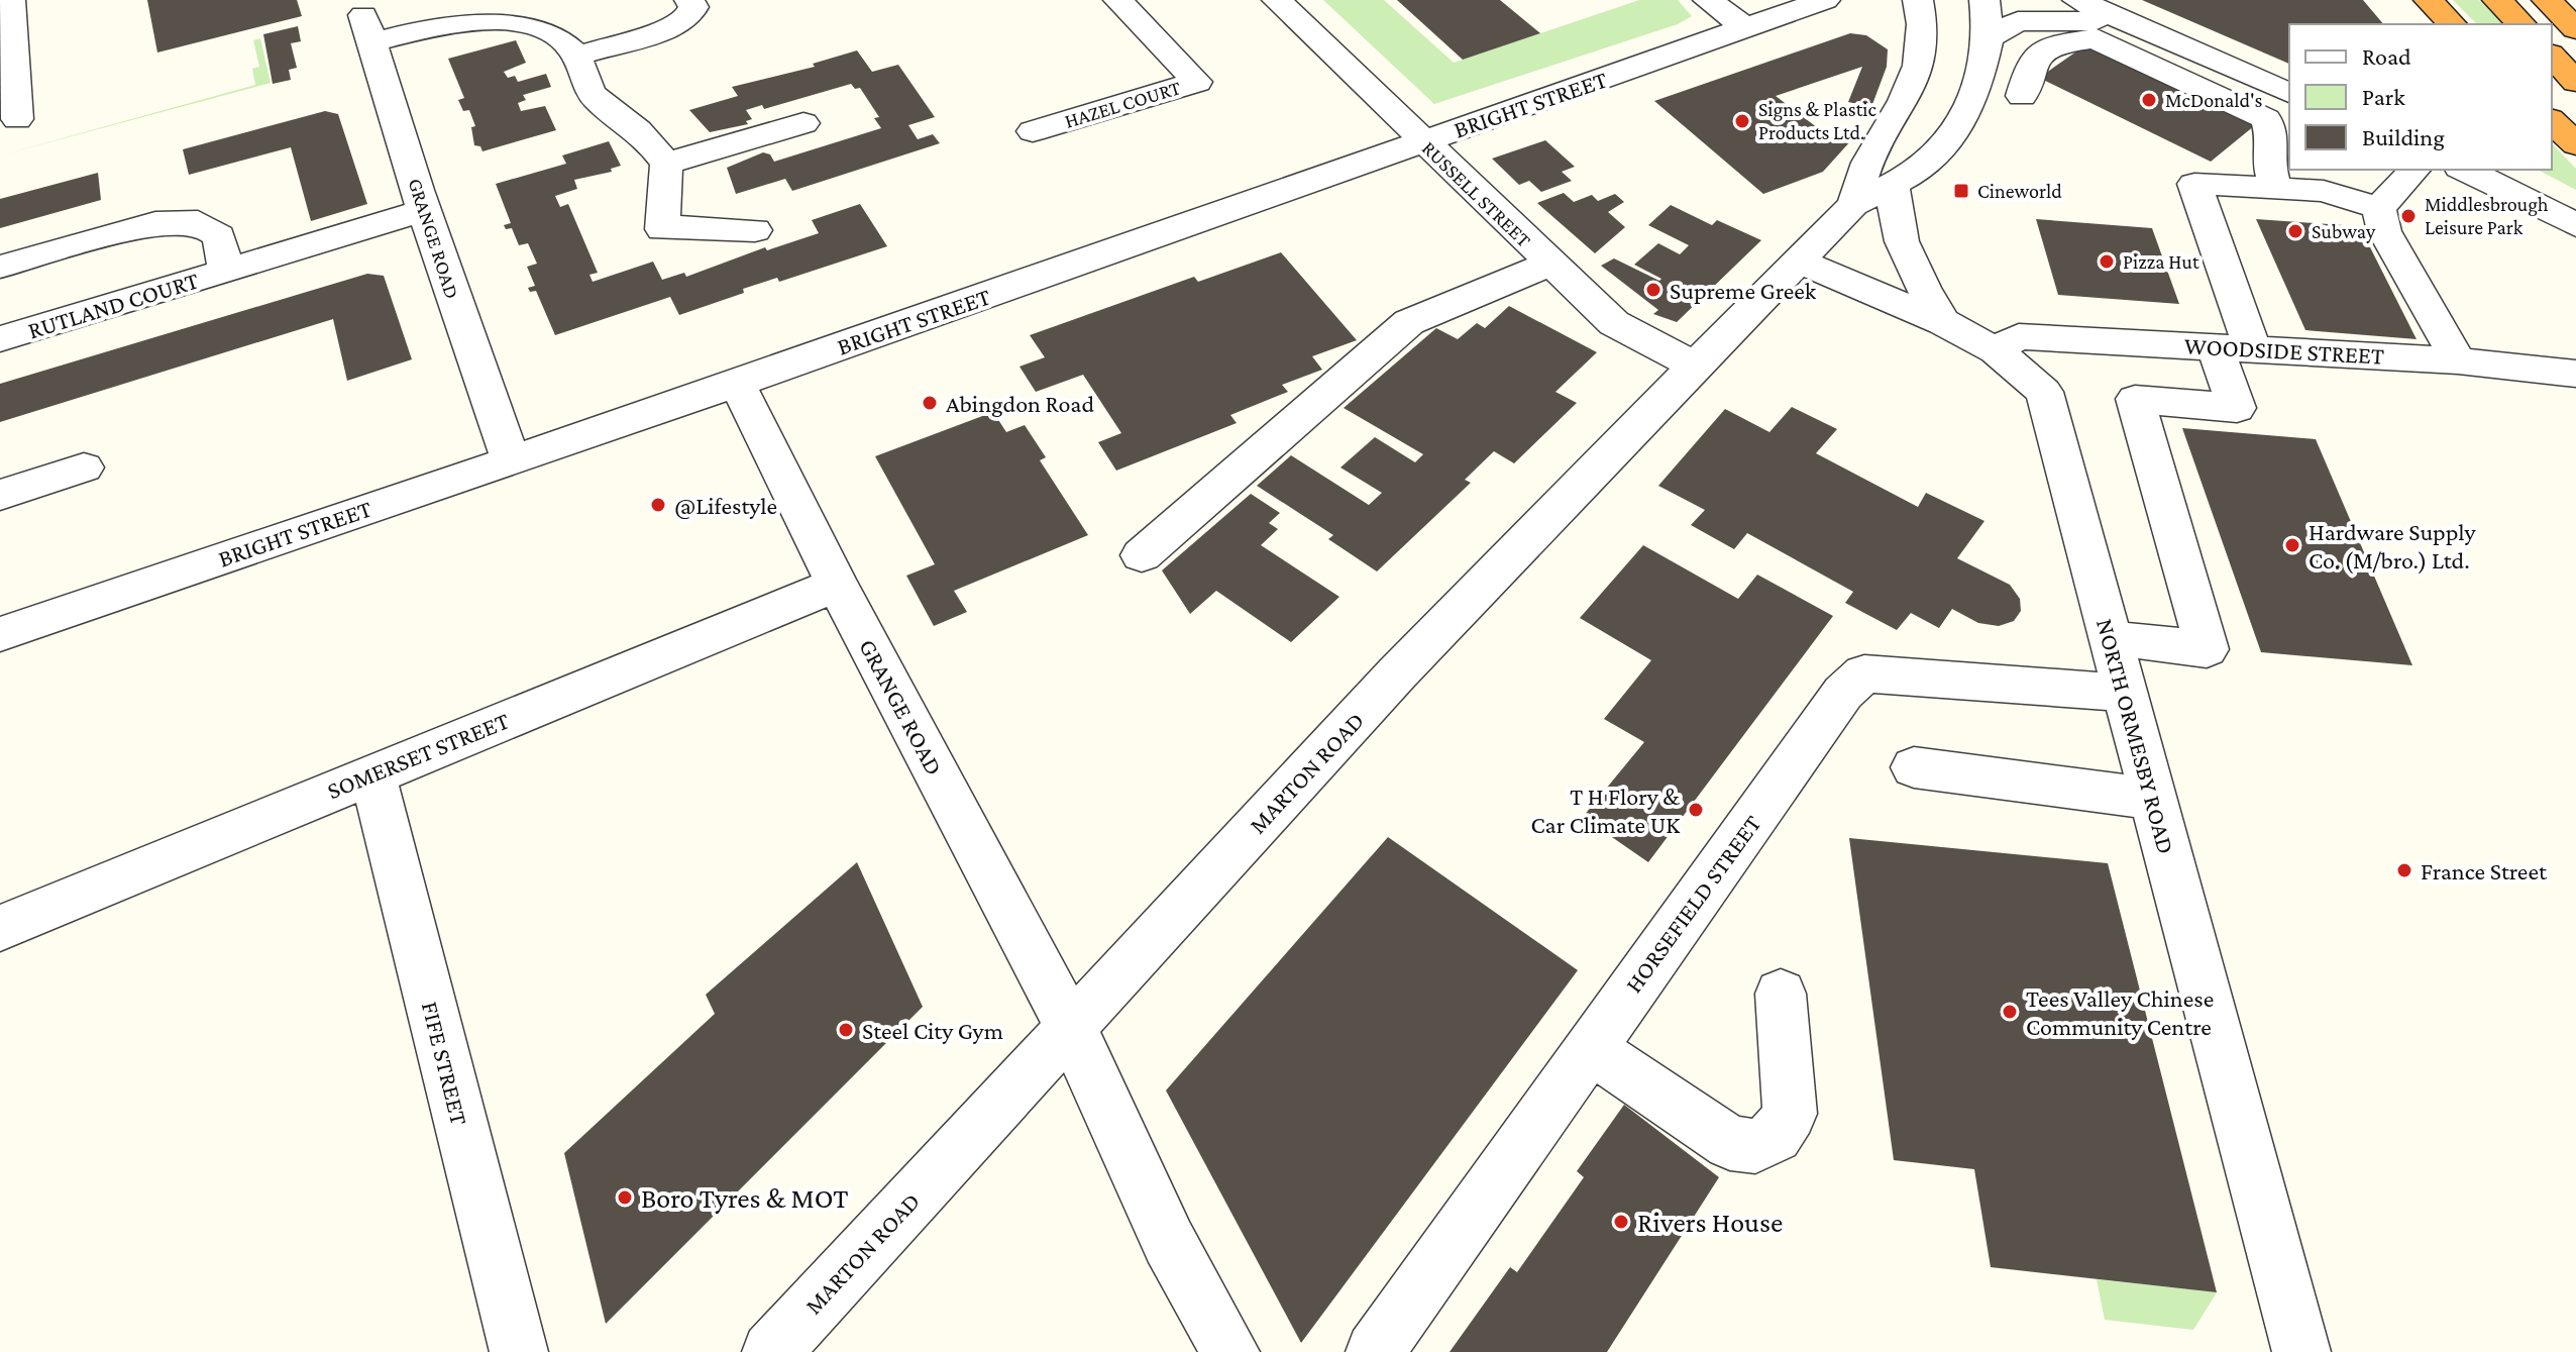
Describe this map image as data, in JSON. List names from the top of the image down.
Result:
{
  "streets": {
    "street": [
      "HAZEL COURT",
      "BRIGHT STREET",
      "RUSSELL STREET",
      "GRANGE ROAD",
      "RUTLAND COURT",
      "WOODSIDE STREET",
      "NORTH ORMESBY ROAD",
      "SOMERSET STREET",
      "MARTON ROAD",
      "HORSEFIELD STREET",
      "FIFE STREET"
    ]
  },
  "crossings": [
    ["BRIGHT STREET", "RUSSELL STREET"],
    ["BRIGHT STREET", "GRANGE ROAD"],
    ["RUSSELL STREET", "MARTON ROAD"],
    ["GRANGE ROAD", "RUTLAND COURT"],
    ["GRANGE ROAD", "SOMERSET STREET"],
    ["GRANGE ROAD", "MARTON ROAD"],
    ["WOODSIDE STREET", "NORTH ORMESBY ROAD"],
    ["NORTH ORMESBY ROAD", "MARTON ROAD"],
    ["NORTH ORMESBY ROAD", "HORSEFIELD STREET"],
    ["SOMERSET STREET", "FIFE STREET"]
  ],
  "places": {
    "other": [
      "McDonald's",
      "Signs & Plastic Products Ltd.",
      "Middlesbrough Leisure Park",
      "Subway",
      "Pizza Hut",
      "Supreme Greek",
      "Abingdon Road",
      "@Lifestyle",
      "Hardware Supply Co. (M/bro.) Ltd.",
      "T H Flory & Car Climate UK",
      "France Street",
      "Tees Valley Chinese Community Centre",
      "Steel City Gym",
      "Boro Tyres & MOT",
      "Rivers House"
    ],
    "transit": ["Cineworld"]
  },
  "legend": ["Road", "Park", "Building"]
}
